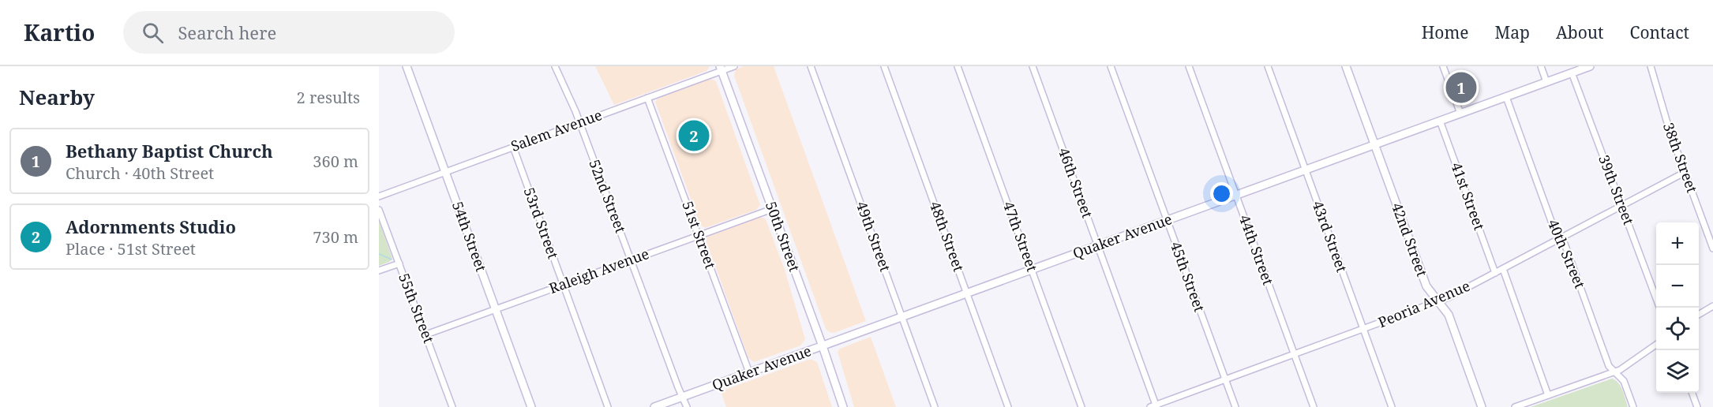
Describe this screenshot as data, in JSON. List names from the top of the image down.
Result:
{
  "streets": {
    "main road": [
      "54th Street",
      "50th Street",
      "Quaker Avenue",
      "42nd Street"
    ],
    "street": [
      "Salem Avenue",
      "38th Street",
      "46th Street",
      "39th Street",
      "52nd Street",
      "41st Street",
      "53rd Street",
      "51st Street",
      "49th Street",
      "48th Street",
      "47th Street",
      "43rd Street",
      "44th Street",
      "40th Street",
      "Raleigh Avenue",
      "45th Street",
      "Peoria Avenue",
      "55th Street"
    ]
  },
  "crossings": [
    ["Salem Avenue", "52nd Street"],
    ["Salem Avenue", "53rd Street"],
    ["Salem Avenue", "51st Street"],
    ["Salem Avenue", "54th Street"],
    ["Salem Avenue", "50th Street"],
    ["38th Street", "Peoria Avenue"],
    ["46th Street", "Quaker Avenue"],
    ["46th Street", "Peoria Avenue"],
    ["39th Street", "Quaker Avenue"],
    ["39th Street", "Peoria Avenue"],
    ["52nd Street", "Quaker Avenue"],
    ["52nd Street", "Raleigh Avenue"],
    ["41st Street", "Quaker Avenue"],
    ["41st Street", "Peoria Avenue"],
    ["53rd Street", "Raleigh Avenue"],
    ["51st Street", "Quaker Avenue"],
    ["51st Street", "Raleigh Avenue"],
    ["54th Street", "Raleigh Avenue"],
    ["50th Street", "Quaker Avenue"],
    ["50th Street", "Raleigh Avenue"],
    ["49th Street", "Quaker Avenue"],
    ["48th Street", "Quaker Avenue"],
    ["47th Street", "Quaker Avenue"],
    ["Quaker Avenue", "43rd Street"],
    ["Quaker Avenue", "42nd Street"],
    ["Quaker Avenue", "44th Street"],
    ["Quaker Avenue", "40th Street"],
    ["Quaker Avenue", "45th Street"],
    ["43rd Street", "Peoria Avenue"],
    ["42nd Street", "Peoria Avenue"],
    ["44th Street", "Peoria Avenue"],
    ["40th Street", "Peoria Avenue"],
    ["Raleigh Avenue", "55th Street"],
    ["45th Street", "Peoria Avenue"]
  ],
  "page": {
    "header": "Kartio",
    "search": "Search here",
    "nav": [
      "Home",
      "Map",
      "About",
      "Contact"
    ],
    "heading": ["Nearby", "2 results"],
    "pins": ["1", "2"],
    "list": [
      {
        "mark": "1",
        "name": "Bethany Baptist Church",
        "note": "Church · 40th Street",
        "value": "360 m"
      },
      {
        "mark": "2",
        "name": "Adornments Studio",
        "note": "Place · 51st Street",
        "value": "730 m"
      }
    ],
    "map_buttons": ["+", "−"]
  }
}
